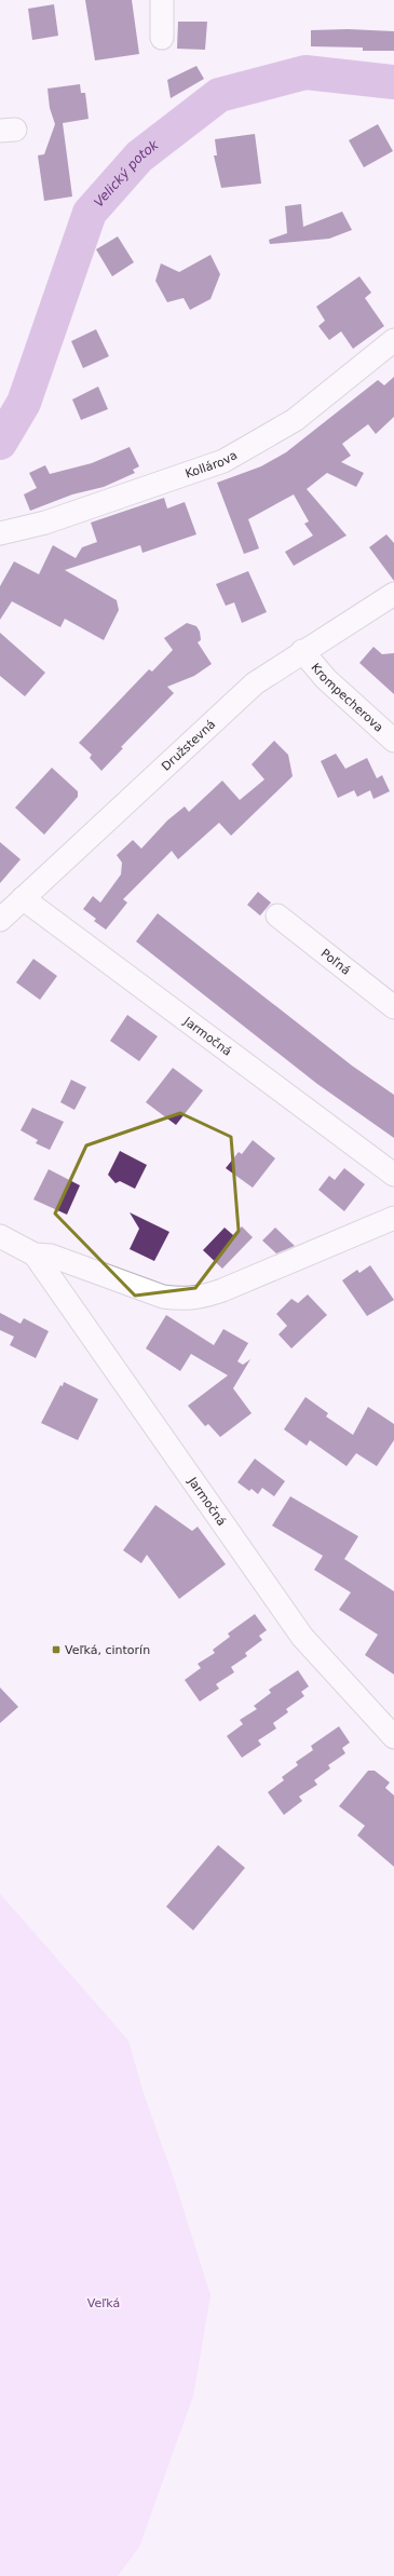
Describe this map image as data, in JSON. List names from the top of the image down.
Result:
{
  "streets": {
    "street": [
      "Kollárova",
      "Krompecherova",
      "Družstevná",
      "Poľná",
      "Jarmočná"
    ]
  },
  "crossings": [
    ["Krompecherova", "Družstevná"],
    ["Družstevná", "Jarmočná"]
  ],
  "water": ["Velický potok"],
  "parks": ["Veľká"],
  "places": {
    "transit": ["Veľká, cintorín"]
  }
}
